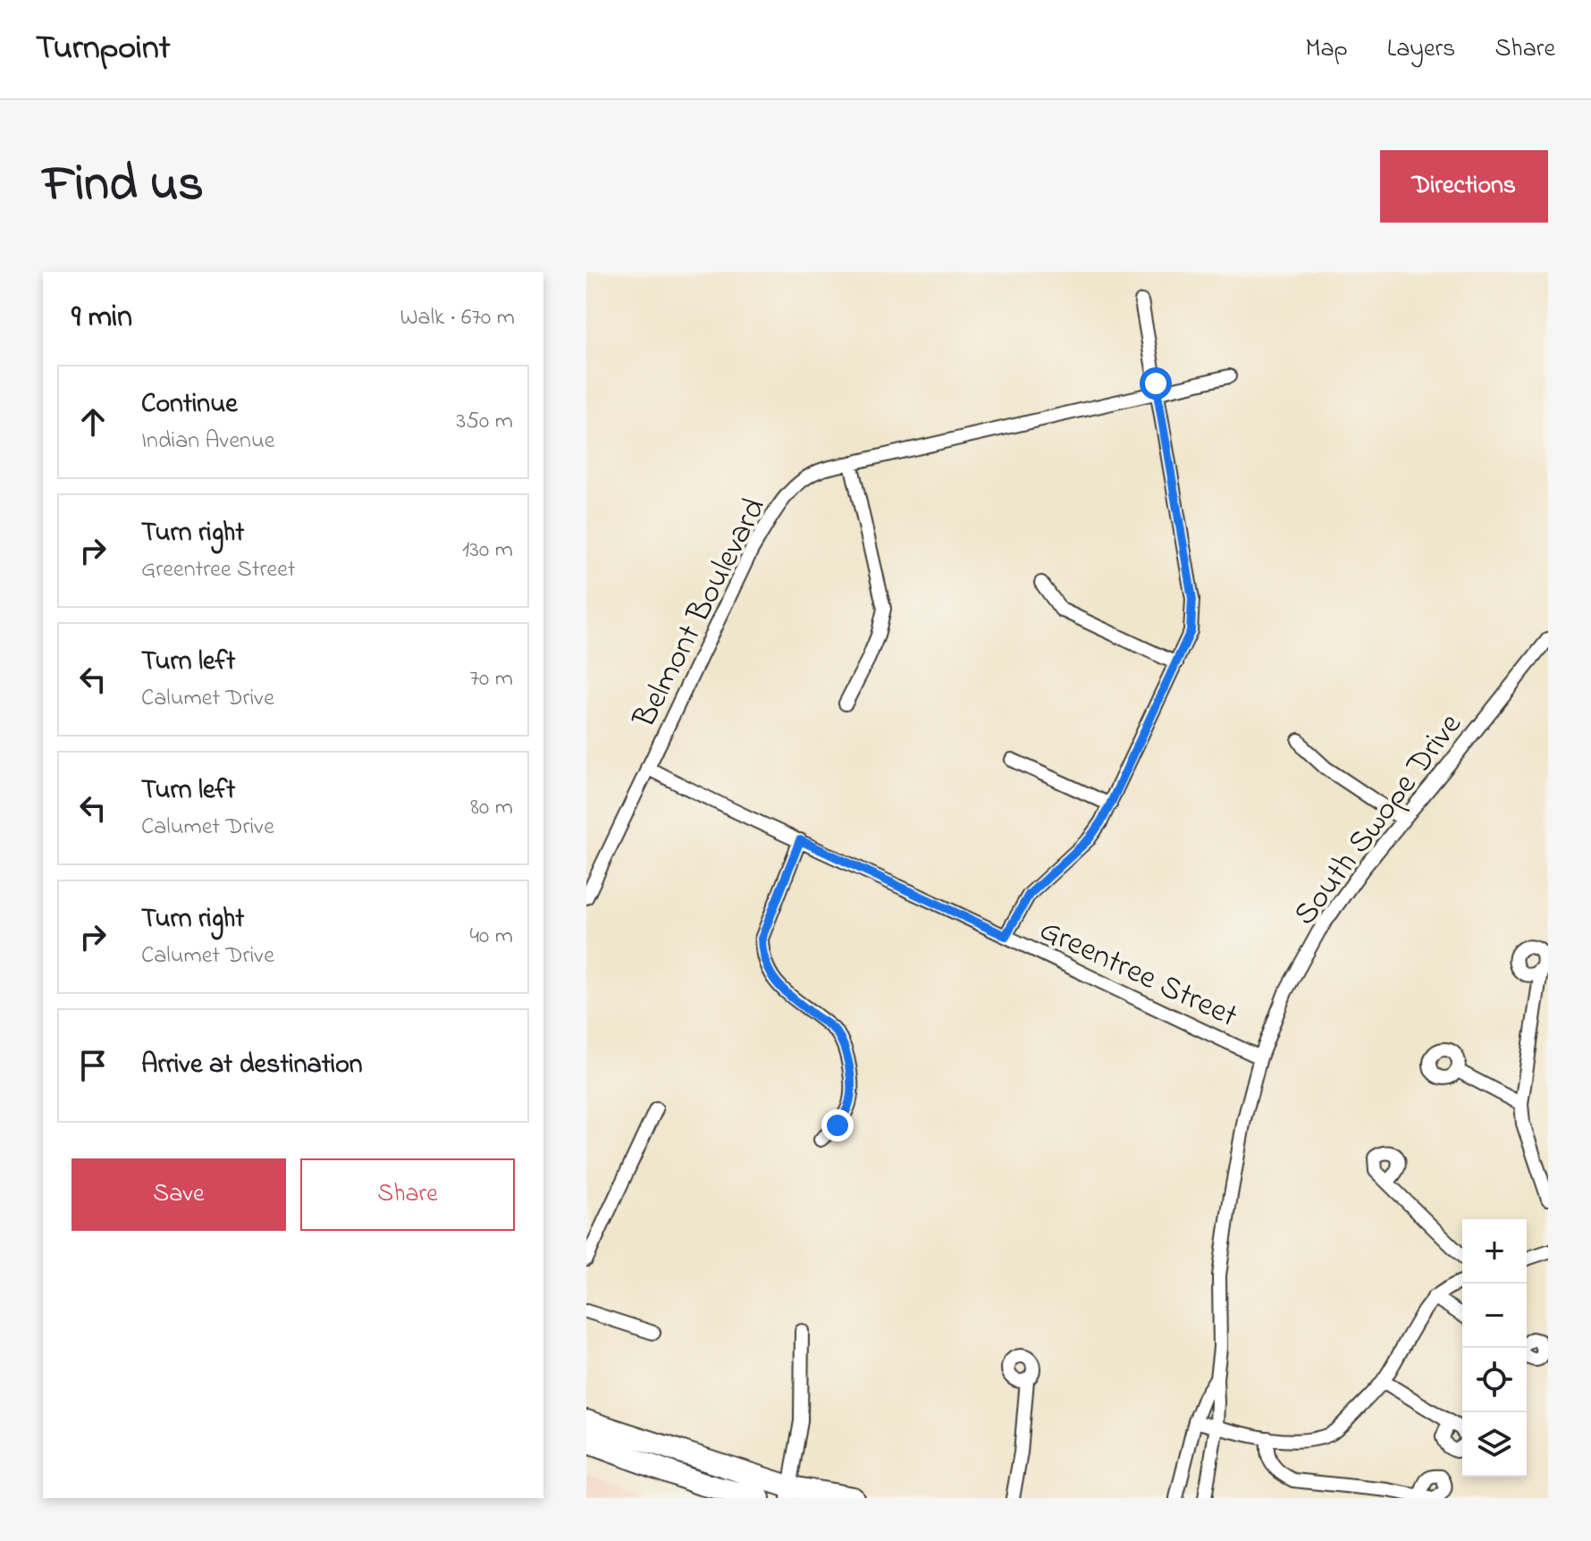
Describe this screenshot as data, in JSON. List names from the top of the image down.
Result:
{
  "streets": {
    "street": ["Belmont Boulevard", "South Swope Drive", "Greentree Street"]
  },
  "crossings": [
    ["Belmont Boulevard", "Greentree Street"],
    ["South Swope Drive", "Greentree Street"]
  ],
  "page": {
    "header": "Turnpoint",
    "nav": ["Map", "Layers", "Share"],
    "title": "Find us",
    "buttons": [
      "Directions",
      ["Save", "Share"]
    ],
    "heading": ["9 min", "Walk · 670 m"],
    "list": [
      ["Continue", "Indian Avenue", "350 m"],
      ["Turn right", "Greentree Street", "130 m"],
      ["Turn left", "Calumet Drive", "70 m"],
      ["Turn left", "Calumet Drive", "80 m"],
      ["Turn right", "Calumet Drive", "40 m"],
      "Arrive at destination"
    ],
    "map_buttons": ["+", "−"]
  }
}
